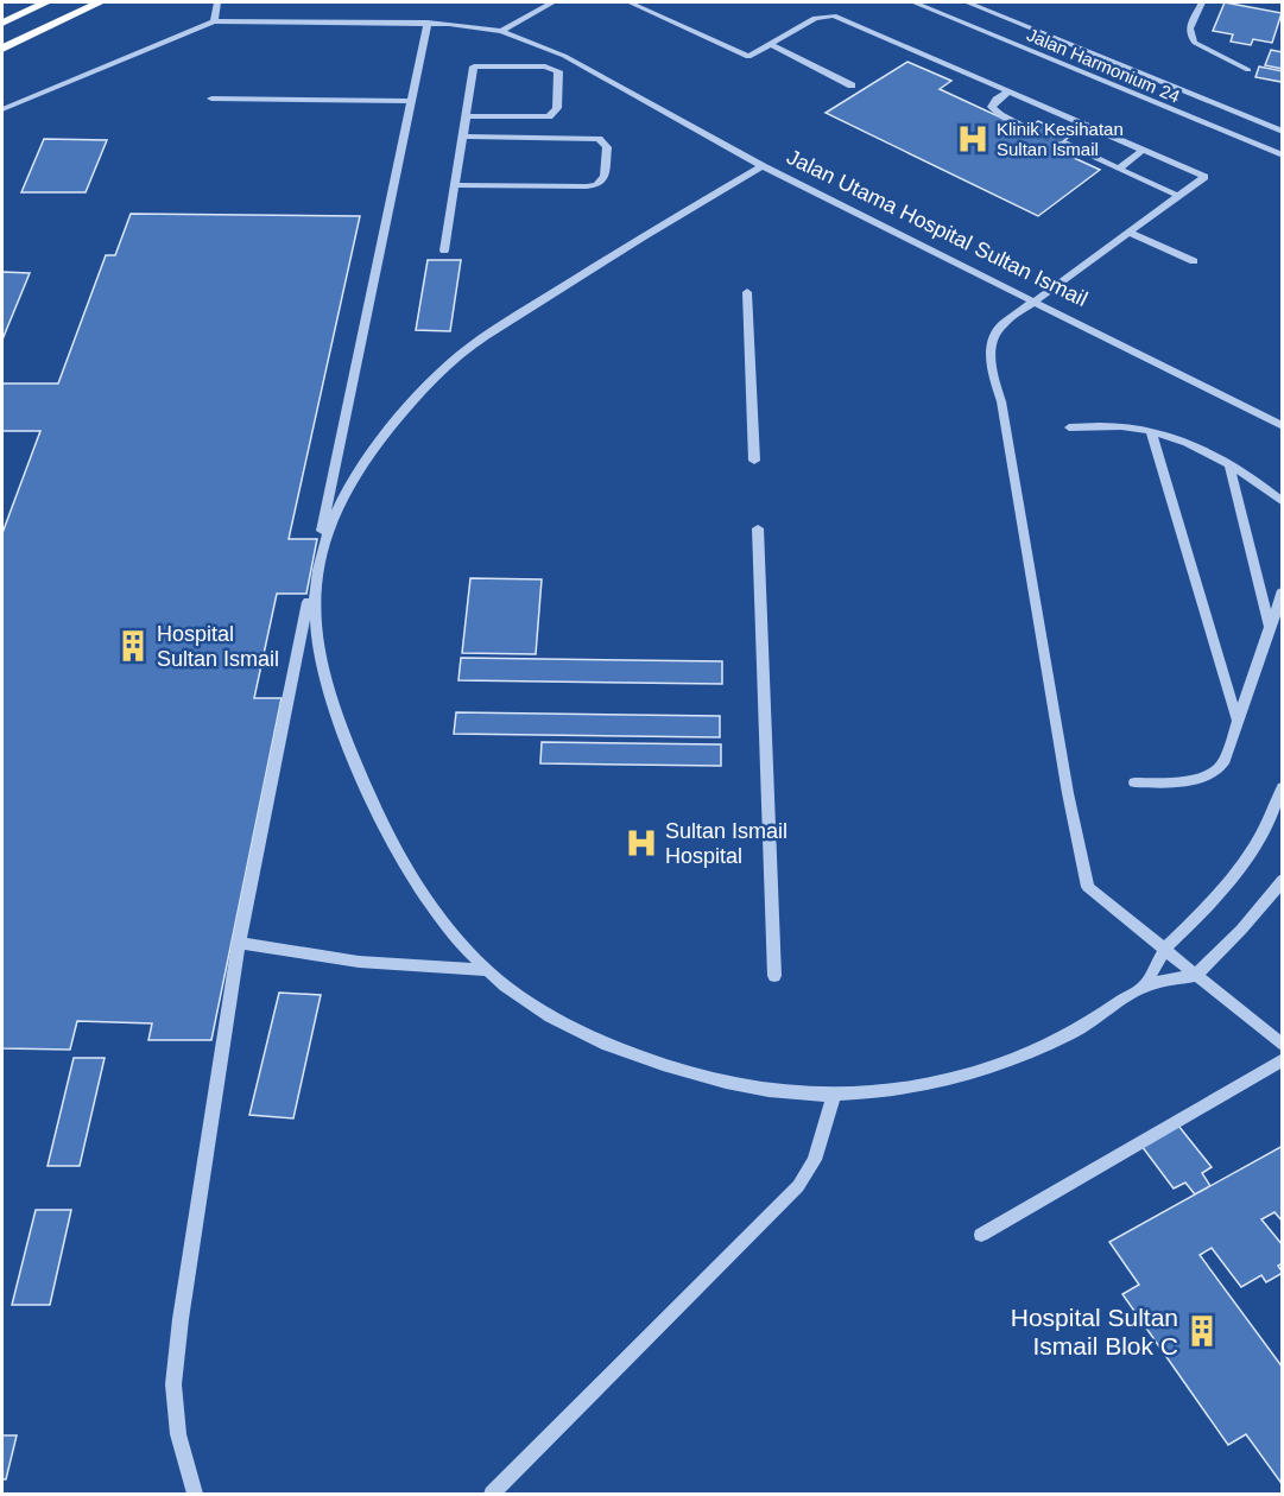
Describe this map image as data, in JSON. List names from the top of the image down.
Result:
{
  "streets": {
    "street": ["Jalan Harmonium 24", "Jalan Utama Hospital Sultan Ismail"]
  },
  "places": {
    "hospital": ["Klinik Kesihatan Sultan Ismail", "Sultan Ismail Hospital"],
    "building": ["Hospital Sultan Ismail", "Hospital Sultan Ismail Blok C"]
  }
}
